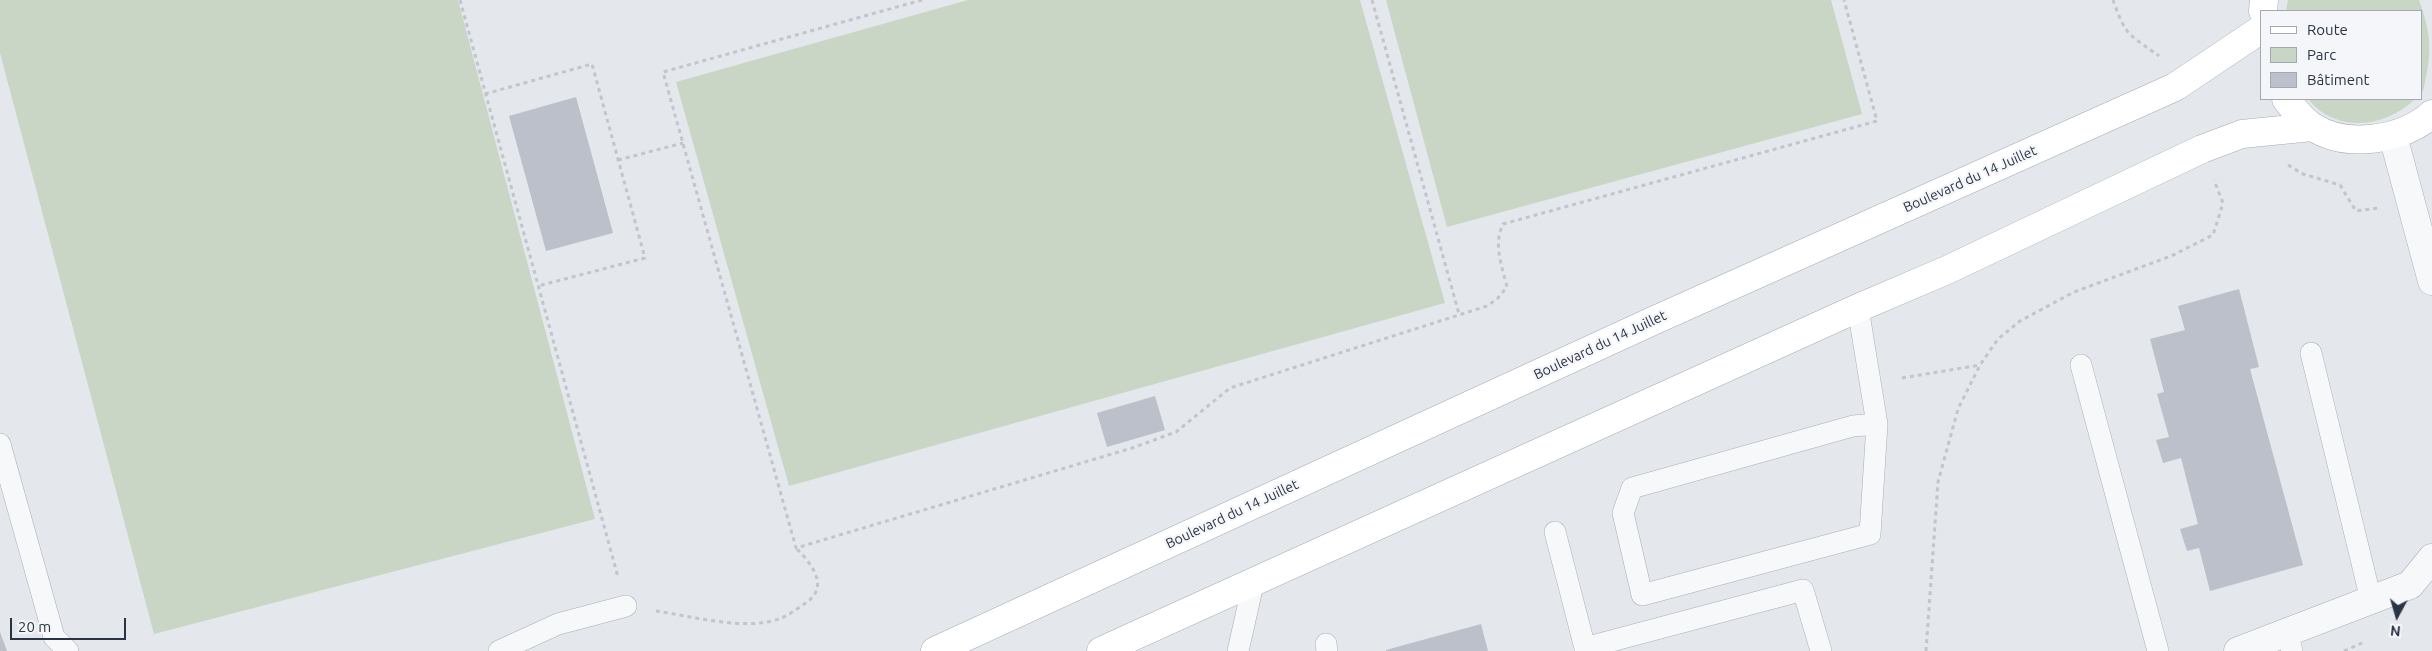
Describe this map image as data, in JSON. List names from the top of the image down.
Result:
{
  "streets": {
    "main road": ["Boulevard du 14 Juillet"]
  },
  "legend": ["Route", "Parc", "Bâtiment"],
  "scale_bar": "20 m",
  "north": "bottom"
}
